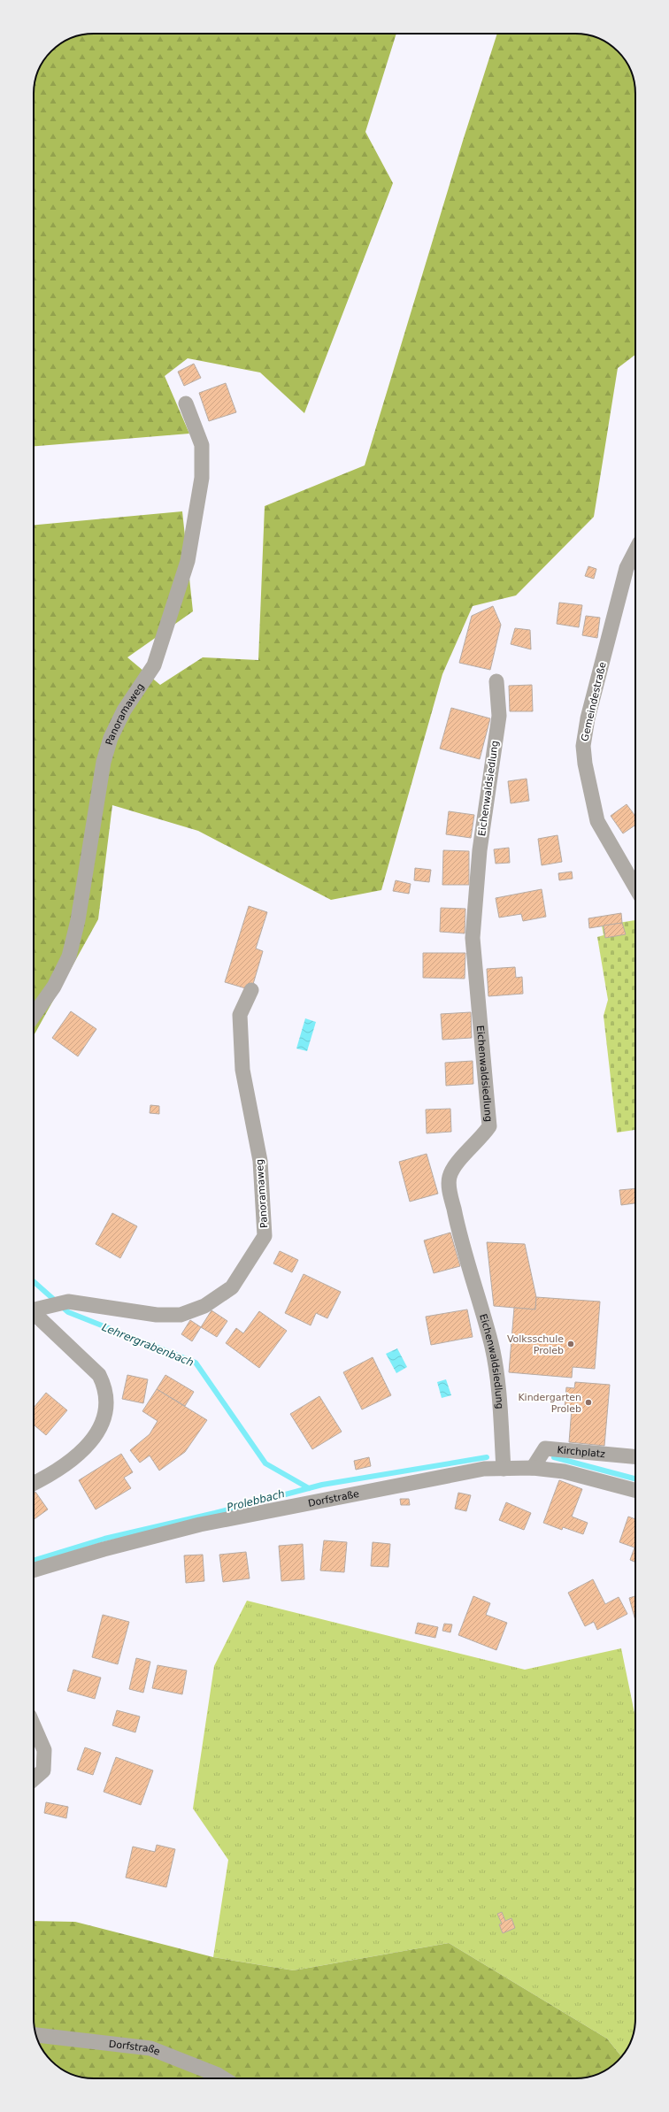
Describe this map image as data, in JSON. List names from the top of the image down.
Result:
{
  "streets": {
    "street": [
      "Gemeindestraße",
      "Panoramaweg",
      "Eichenwaldsiedlung",
      "Kirchplatz",
      "Dorfstraße"
    ]
  },
  "crossings": [
    ["Eichenwaldsiedlung", "Dorfstraße"],
    ["Kirchplatz", "Dorfstraße"]
  ],
  "water": ["Lehrergrabenbach", "Prolebbach"],
  "places": ["Volksschule Proleb", "Kindergarten Proleb"]
}
